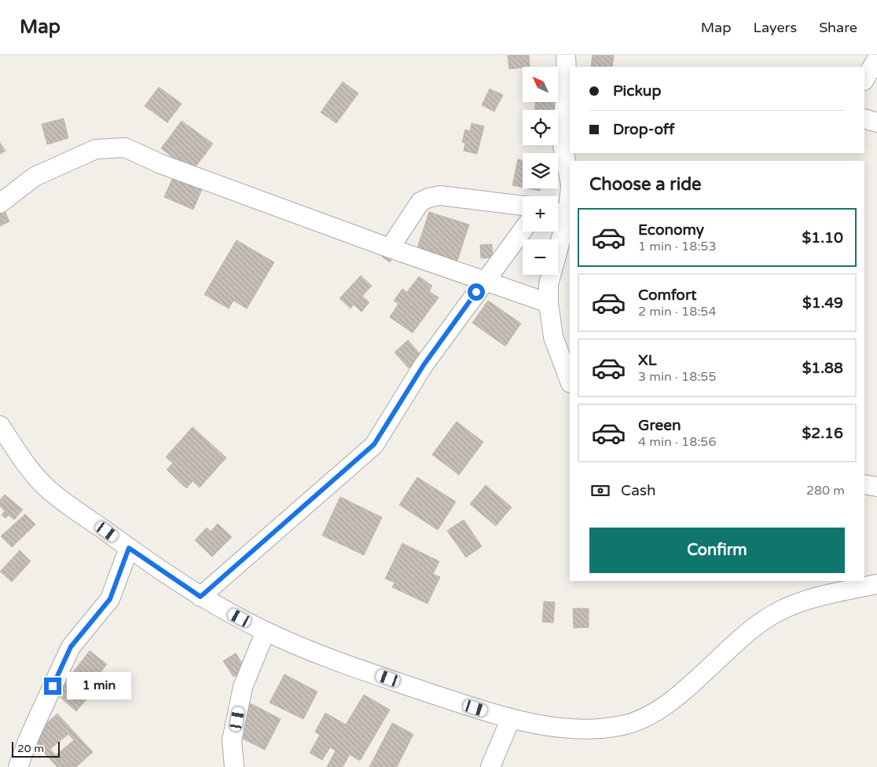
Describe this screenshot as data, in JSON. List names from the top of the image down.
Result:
{
  "scale_bar": "20 m",
  "north": "top left",
  "page": {
    "header": "Map",
    "nav": ["Map", "Layers", "Share"],
    "map_buttons": ["+", "−"],
    "banner": ["Pickup", "Drop-off"],
    "heading": "Choose a ride",
    "list": [
      {
        "name": "Economy",
        "note": "1 min · 18:53",
        "value": "$1.10"
      },
      {
        "name": "Comfort",
        "note": "2 min · 18:54",
        "value": "$1.49"
      },
      {
        "name": "XL",
        "note": "3 min · 18:55",
        "value": "$1.88"
      },
      {
        "name": "Green",
        "note": "4 min · 18:56",
        "value": "$2.16"
      }
    ],
    "pay": ["Cash", "280 m"],
    "buttons": "Confirm",
    "bubble": "1 min",
    "scale": "20 m"
  }
}
